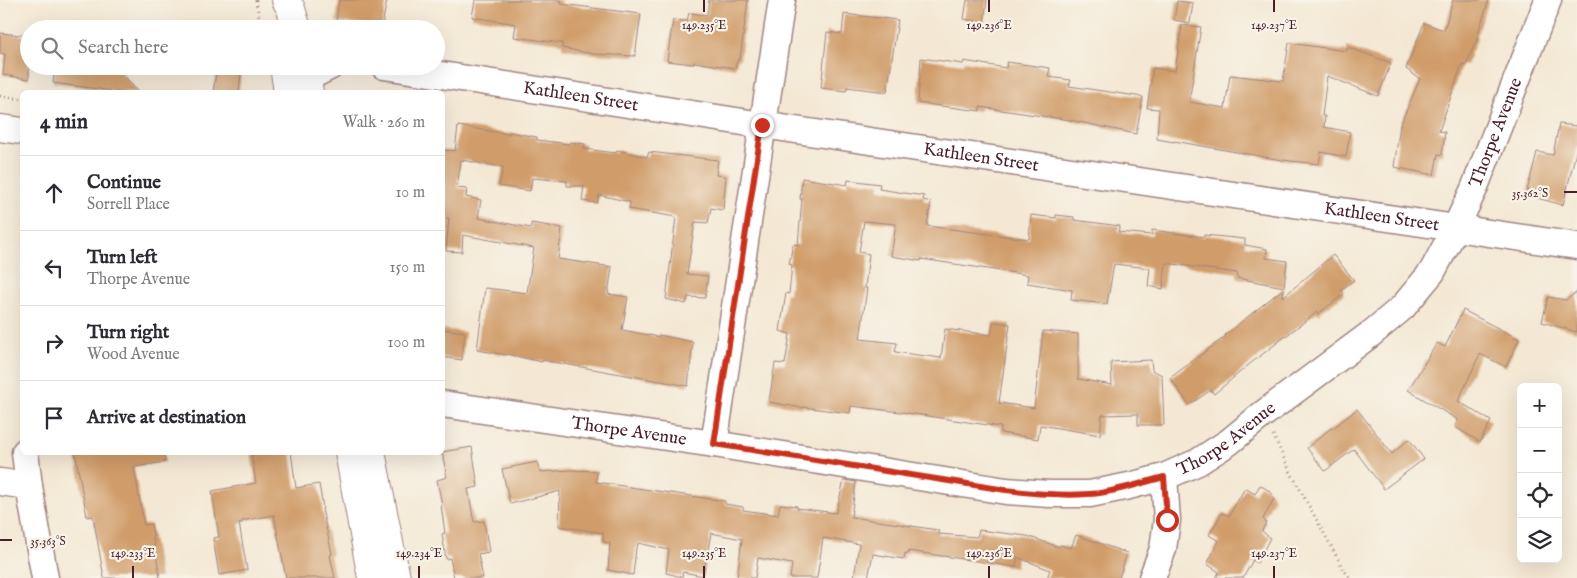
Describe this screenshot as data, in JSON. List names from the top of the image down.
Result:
{
  "streets": {
    "street": ["Kathleen Street", "Thorpe Avenue"]
  },
  "crossings": [
    ["Kathleen Street", "Thorpe Avenue"]
  ],
  "page": {
    "search": "Search here",
    "heading": ["4 min", "Walk · 260 m"],
    "list": [
      ["Continue", "Sorrell Place", "10 m"],
      ["Turn left", "Thorpe Avenue", "150 m"],
      ["Turn right", "Wood Avenue", "100 m"],
      "Arrive at destination"
    ],
    "map_buttons": ["+", "−"]
  },
  "coordinates": [
    "149.235°E",
    "149.236°E",
    "149.237°E",
    "35.362°S",
    "35.363°S",
    "149.233°E",
    "149.234°E"
  ]
}
